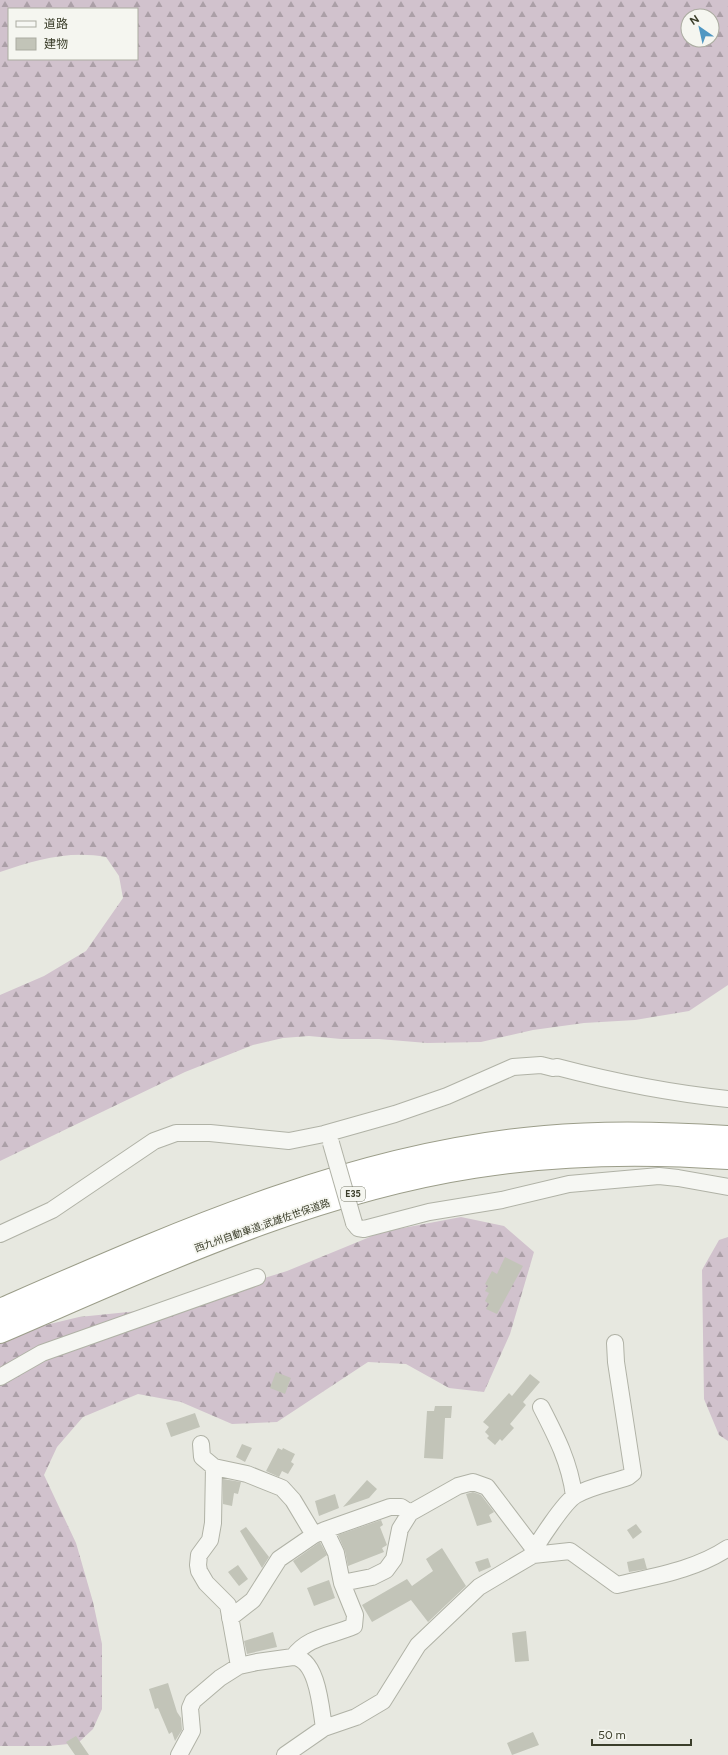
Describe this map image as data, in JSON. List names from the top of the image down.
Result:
{
  "streets": {
    "highway": ["E35", "西九州自動車道;武雄佐世保道路"]
  },
  "legend": ["道路", "建物"],
  "scale_bar": "50 m",
  "north": "top left"
}
